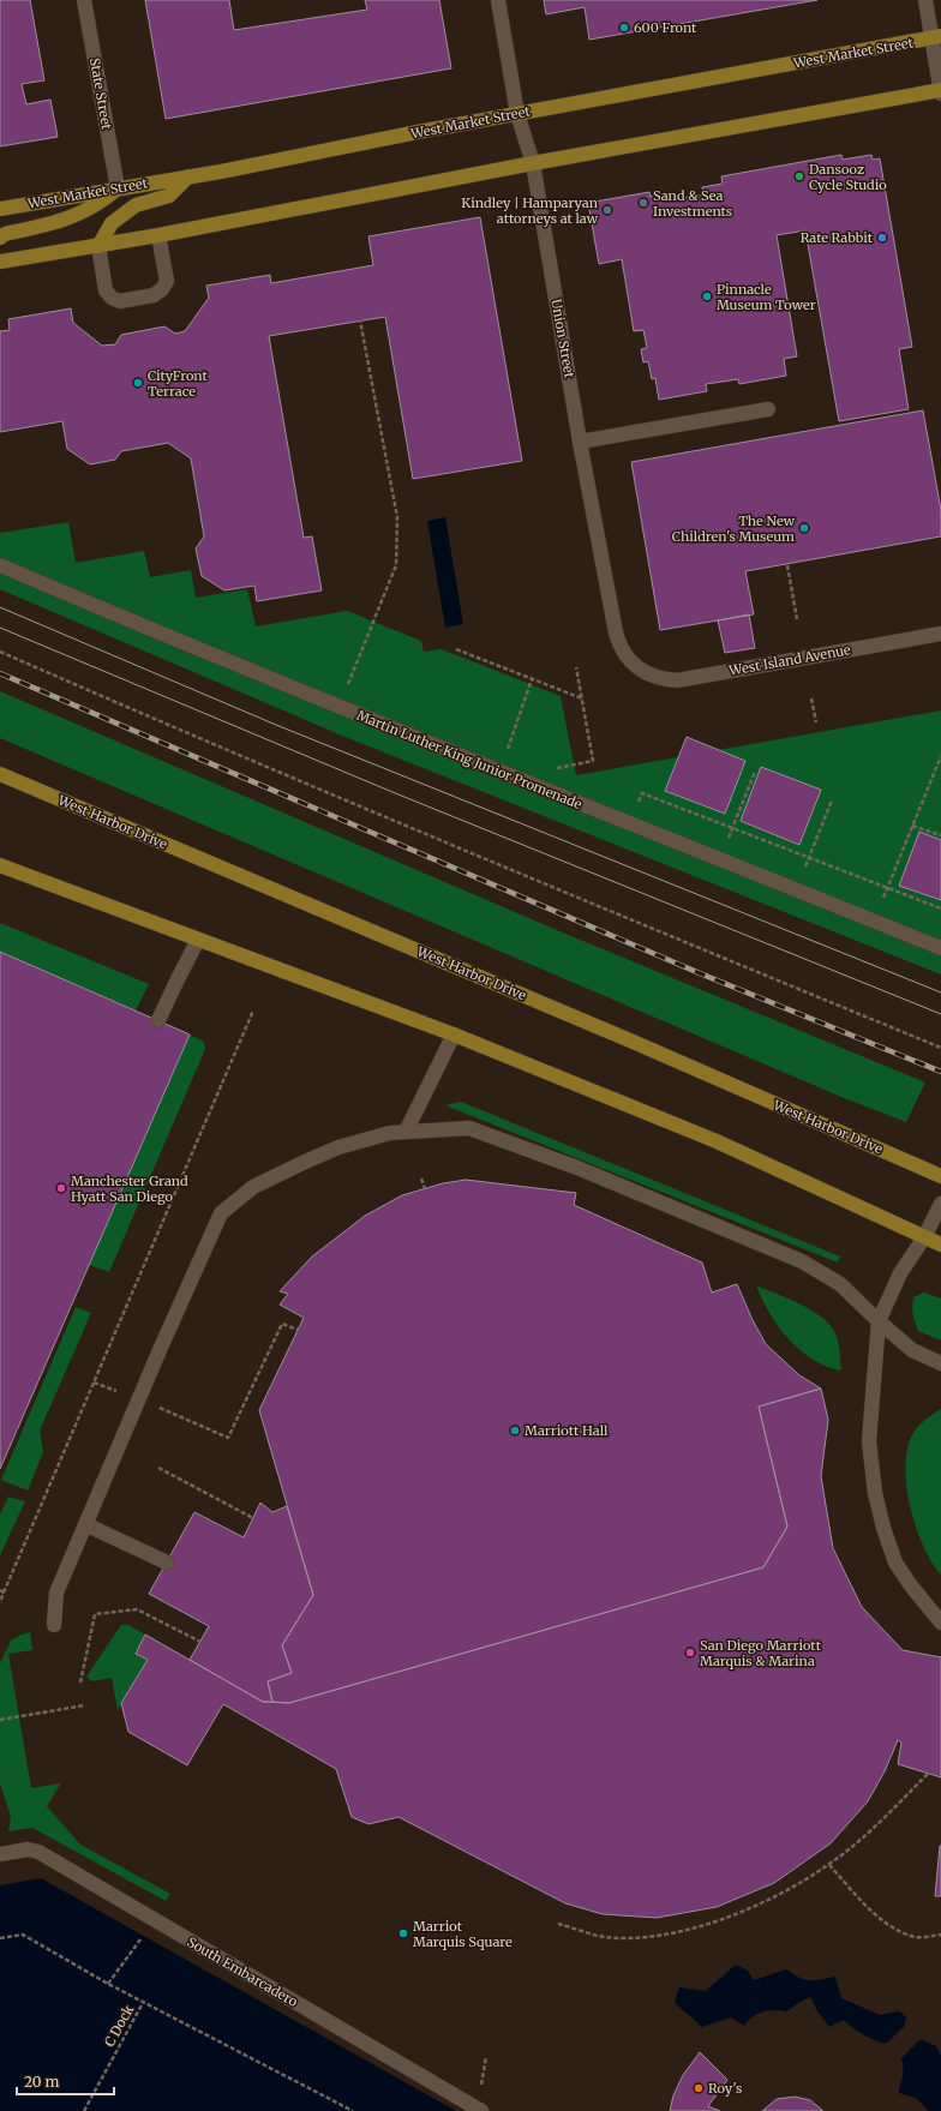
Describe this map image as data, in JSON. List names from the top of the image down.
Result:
{
  "streets": {
    "main road": ["West Market Street", "West Harbor Drive"],
    "street": [
      "State Street",
      "Union Street",
      "West Island Avenue",
      "Martin Luther King Junior Promenade",
      "South Embarcadero"
    ],
    "path": ["C Dock"]
  },
  "crossings": [
    ["West Market Street", "State Street"],
    ["West Market Street", "Union Street"],
    ["Union Street", "West Island Avenue"]
  ],
  "places": [
    "600 Front",
    "Dansooz Cycle Studio",
    "Sand & Sea Investments",
    "Kindley | Hamparyan attorneys at law",
    "Rate Rabbit",
    "Pinnacle Museum Tower",
    "CityFront Terrace",
    "The New Children's Museum",
    "Manchester Grand Hyatt San Diego",
    "Marriott Hall",
    "San Diego Marriott Marquis & Marina",
    "Marriot Marquis Square",
    "Roy's"
  ],
  "scale_bar": "20 m"
}
